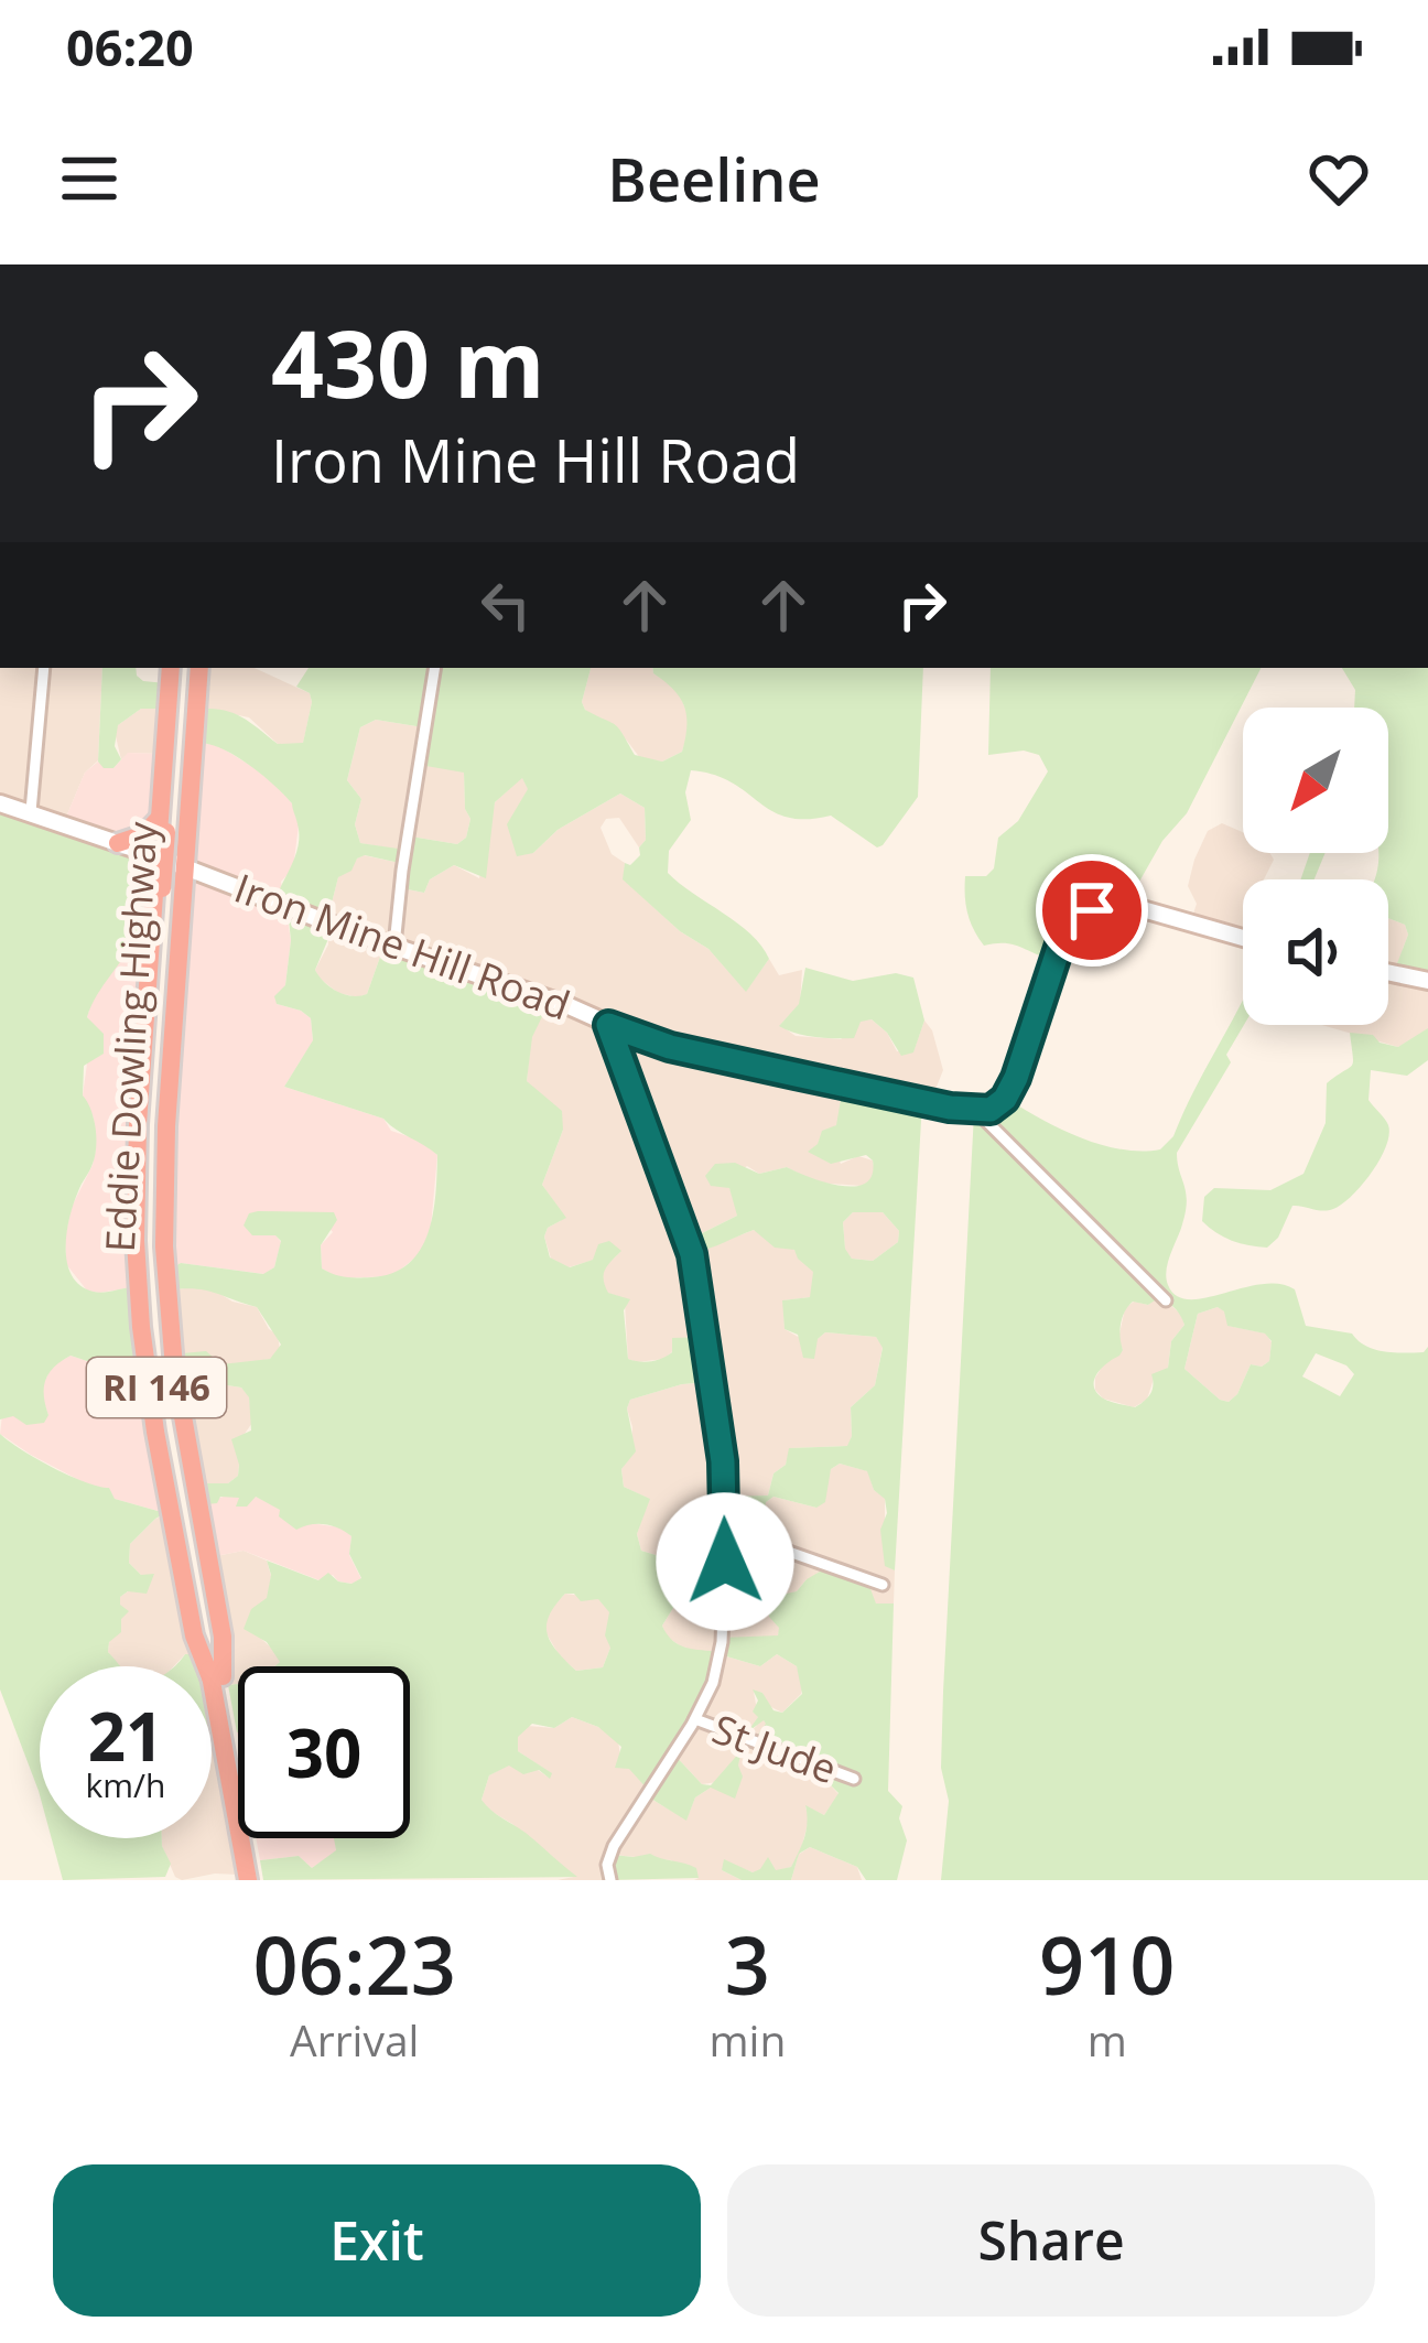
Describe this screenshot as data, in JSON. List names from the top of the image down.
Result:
{
  "streets": {
    "highway": ["Eddie Dowling Highway", "RI 146"],
    "street": ["Iron Mine Hill Road", "St Jude"]
  },
  "north": "bottom left",
  "page": {
    "status": "06:20",
    "header": "Beeline",
    "turn": ["430 m", "Iron Mine Hill Road"],
    "speed": "21 km/h",
    "limit": "30",
    "eta": [
      "06:23",
      "Arrival",
      "3",
      "min",
      "910",
      "m"
    ],
    "buttons": ["Exit", "Share"]
  }
}
